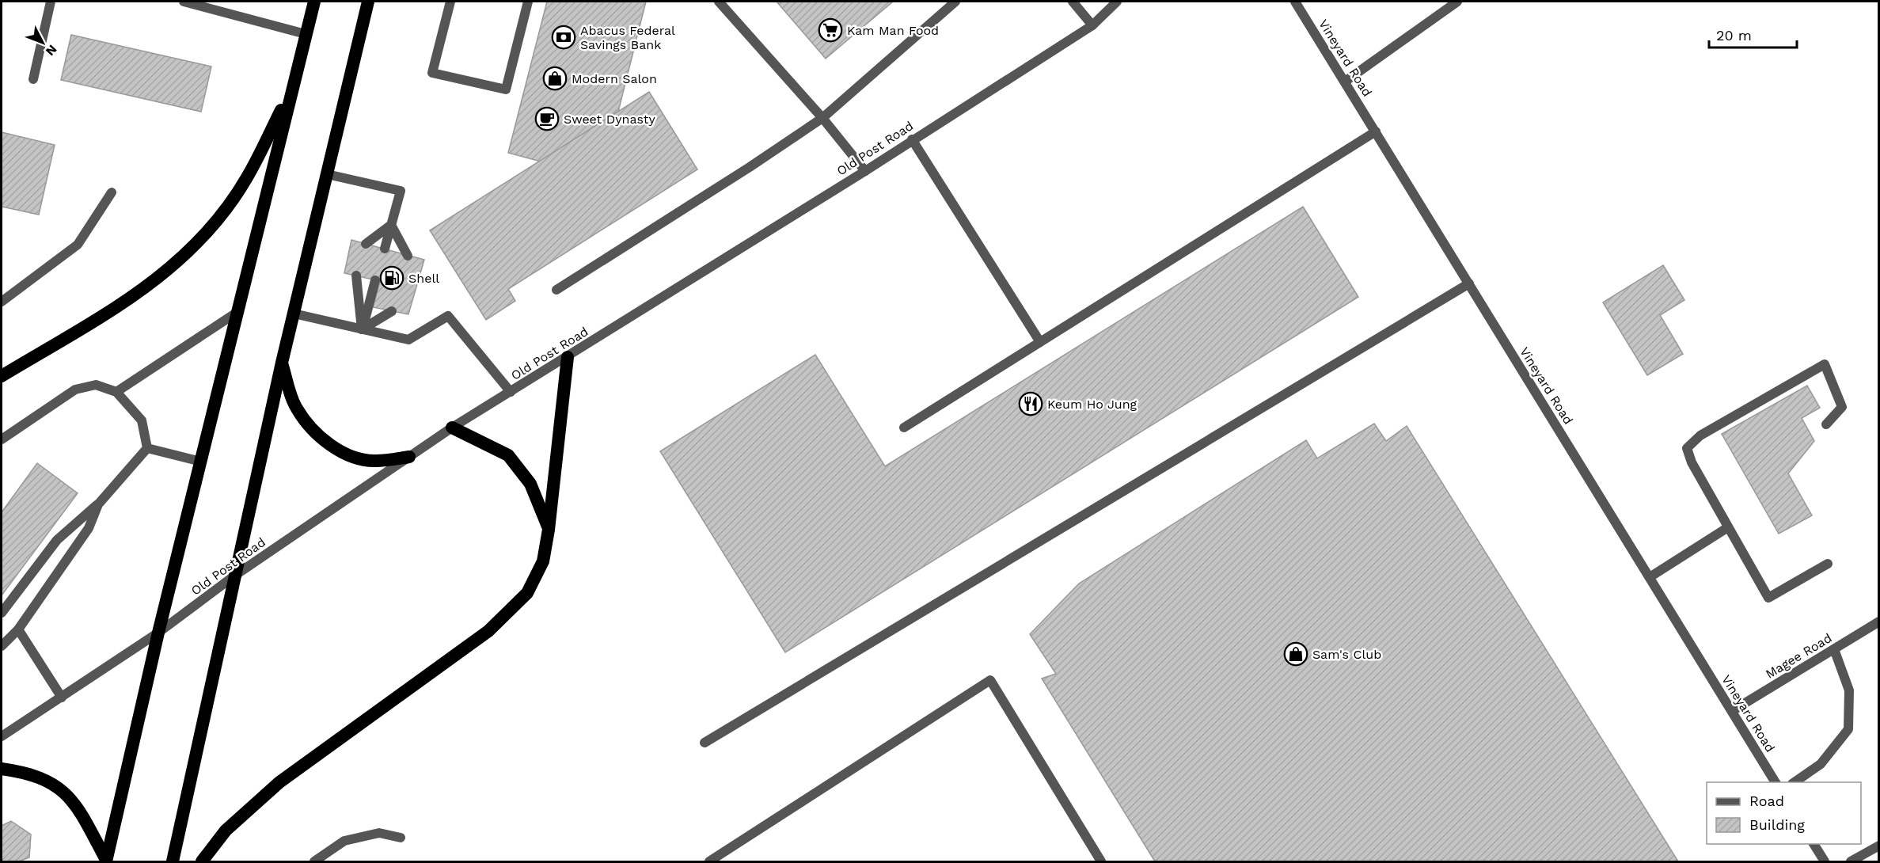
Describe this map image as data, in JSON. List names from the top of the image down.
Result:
{
  "streets": {
    "street": ["Vineyard Road", "Old Post Road", "Magee Road"]
  },
  "crossings": [
    ["Vineyard Road", "Magee Road"]
  ],
  "places": {
    "supermarket": ["Kam Man Food"],
    "bank": ["Abacus Federal Savings Bank"],
    "shop": ["Modern Salon", "Sam's Club"],
    "cafe": ["Sweet Dynasty"],
    "fuel station": ["Shell"],
    "restaurant": ["Keum Ho Jung"]
  },
  "legend": ["Road", "Building"],
  "scale_bar": "20 m",
  "north": "bottom right"
}
